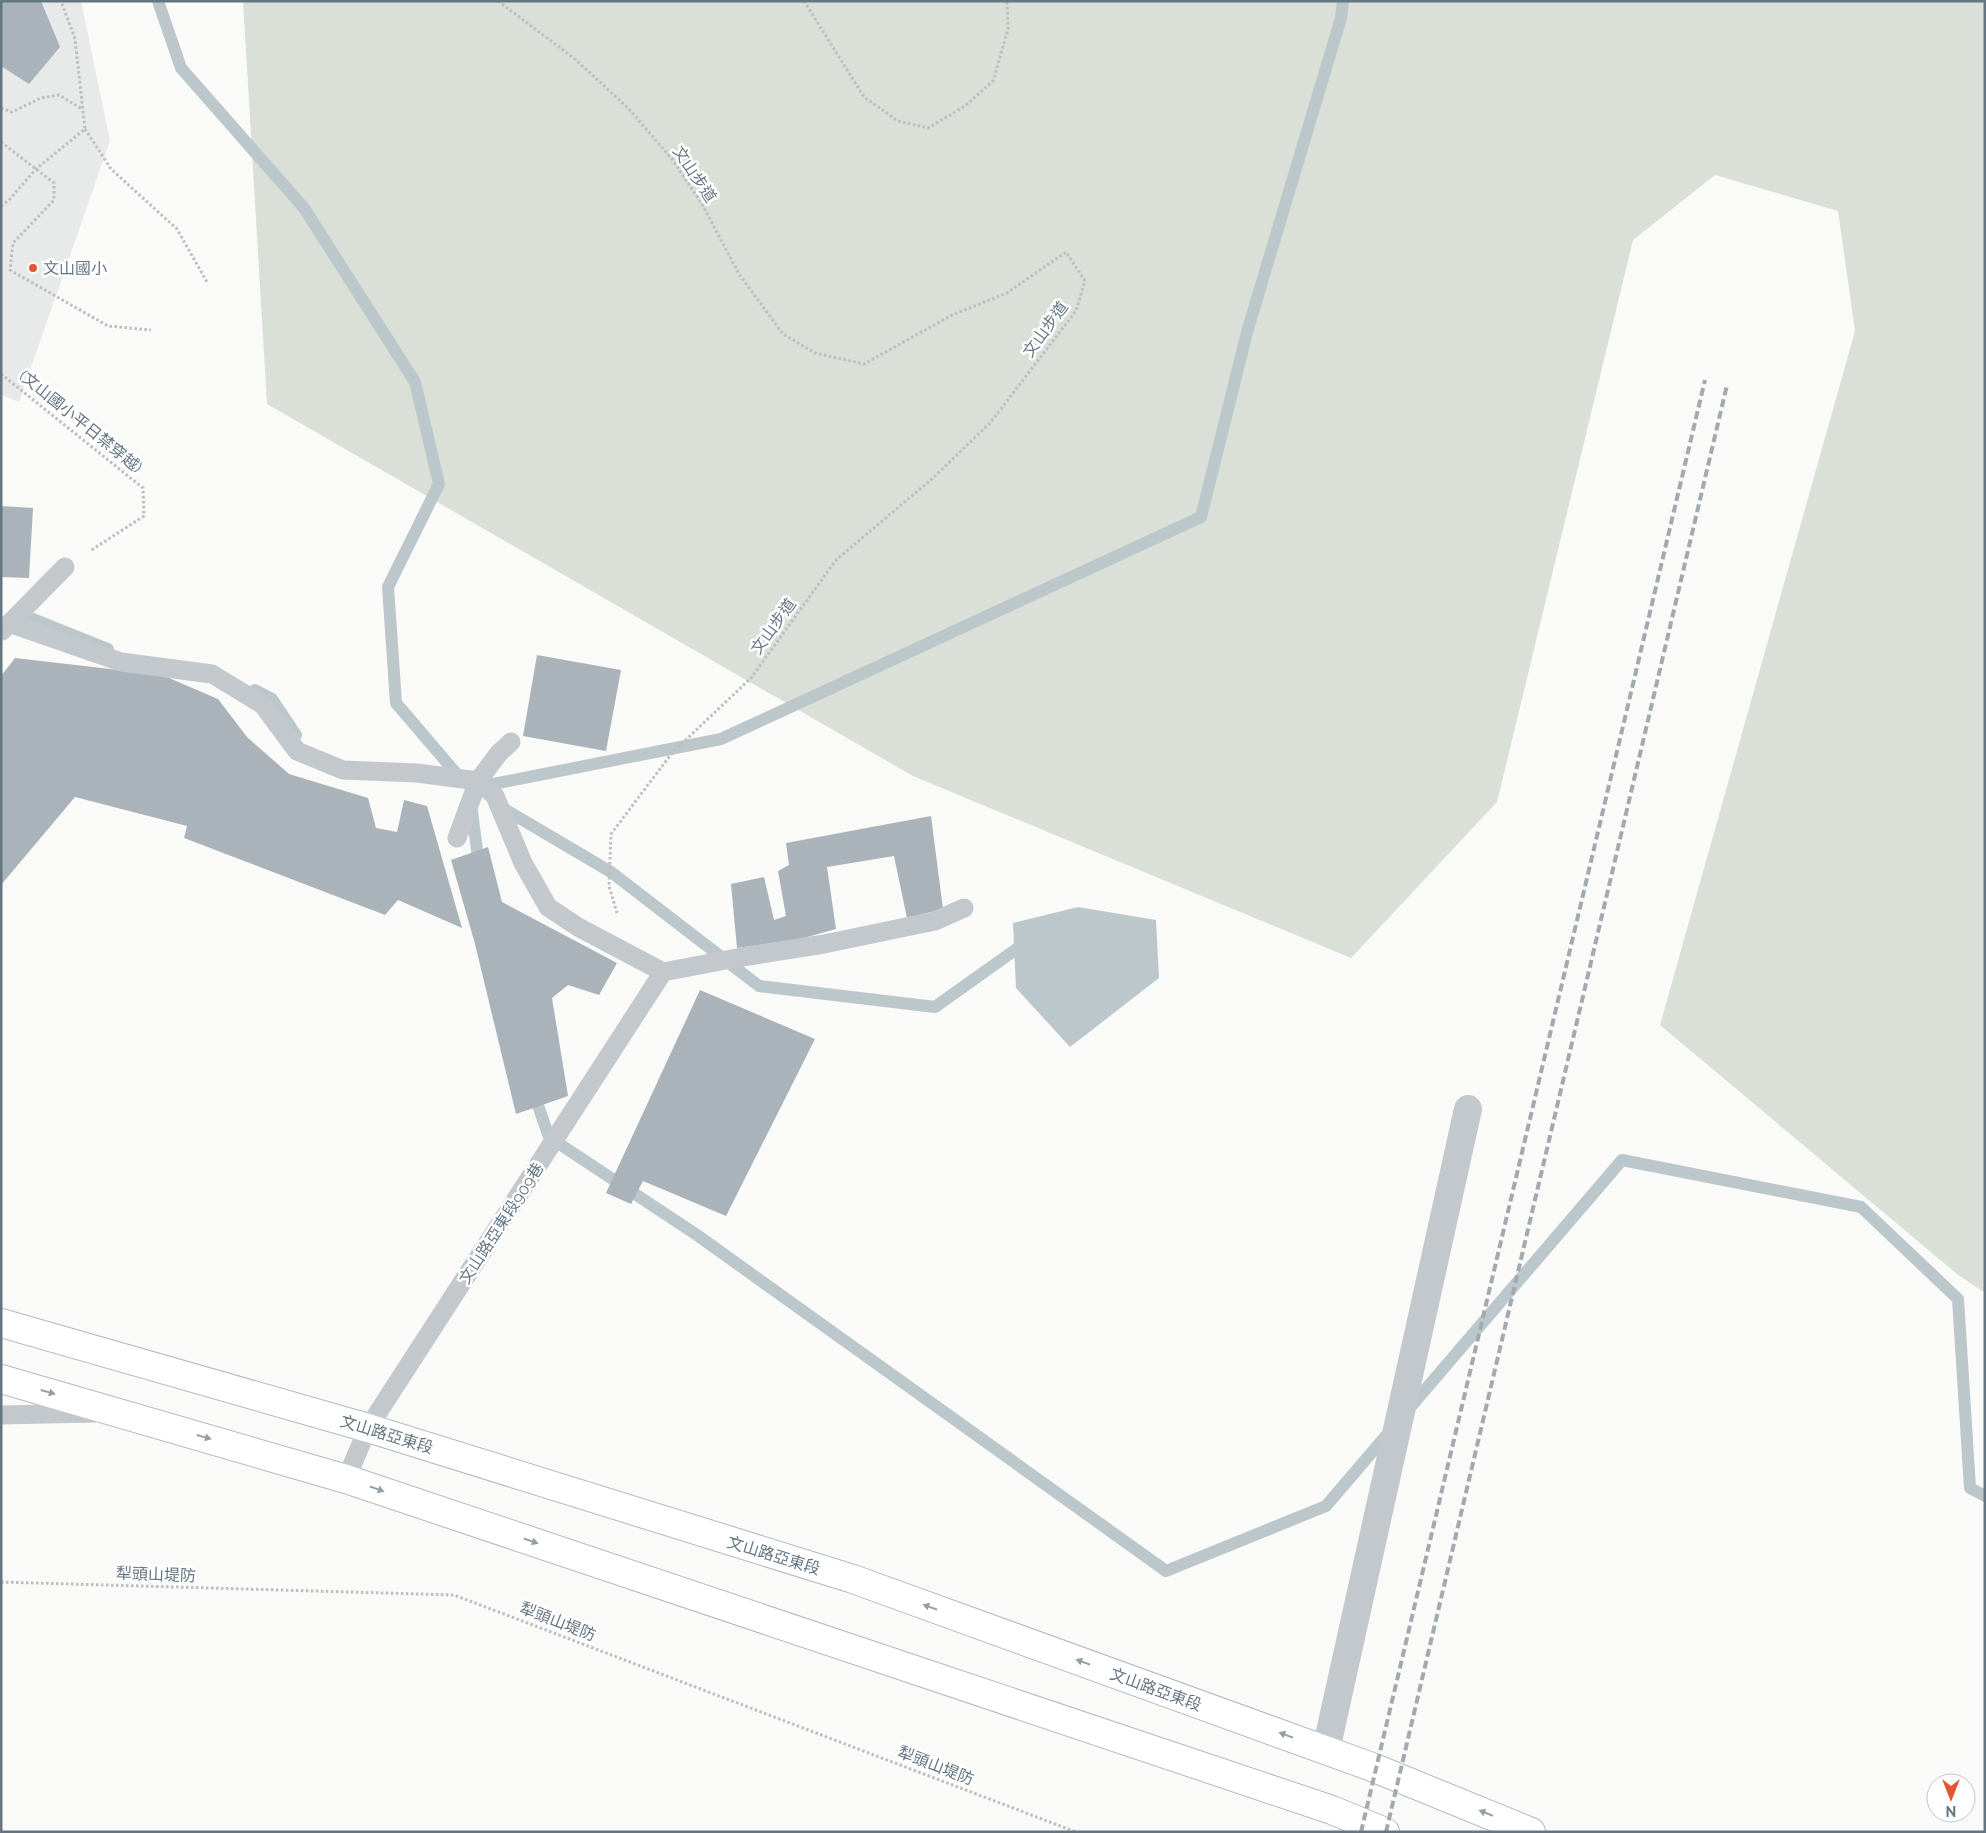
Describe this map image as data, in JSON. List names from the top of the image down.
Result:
{
  "streets": {
    "main road": ["文山路亞東段"],
    "lane": ["文山路亞東段909巷"],
    "path": ["文山步道", "(文山國小平日禁穿越)", "犁頭山堤防"]
  },
  "crossings": [
    ["文山路亞東段909巷", "文山路亞東段"]
  ],
  "places": ["文山國小"],
  "north": "bottom"
}
